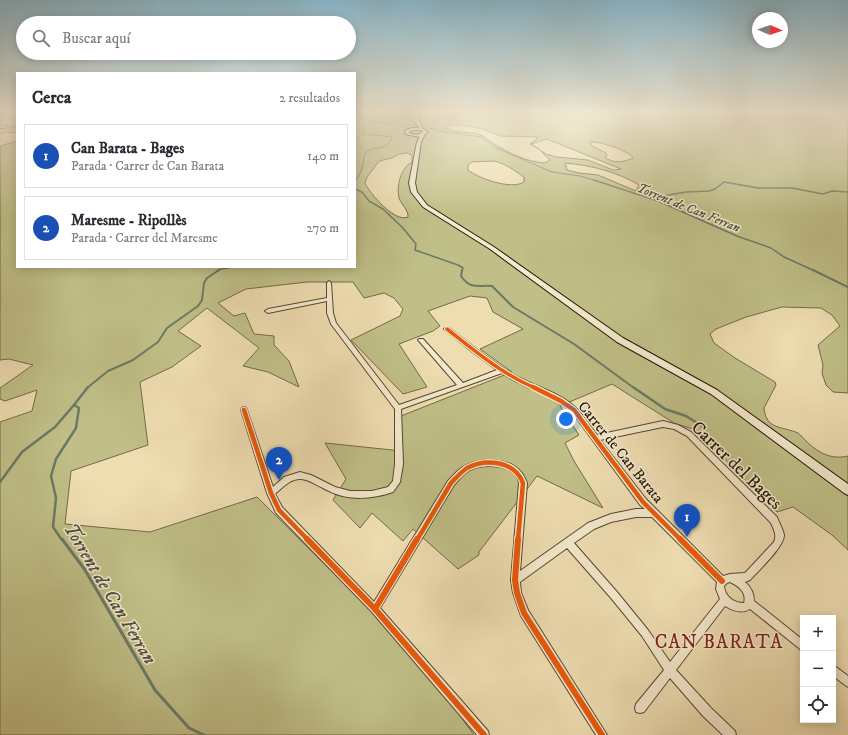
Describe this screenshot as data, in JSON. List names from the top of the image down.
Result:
{
  "streets": {
    "street": ["Carrer de Can Barata", "Carrer del Bages"]
  },
  "crossings": [
    ["Carrer de Can Barata", "Carrer del Bages"]
  ],
  "districts": ["CAN BARATA"],
  "water": ["Torrent de Can Ferran"],
  "north": "right",
  "page": {
    "search": "Buscar aquí",
    "heading": ["Cerca", "2 resultados"],
    "list": [
      {
        "mark": "1",
        "name": "Can Barata - Bages",
        "note": "Parada · Carrer de Can Barata",
        "value": "140 m"
      },
      {
        "mark": "2",
        "name": "Maresme - Ripollès",
        "note": "Parada · Carrer del Maresme",
        "value": "270 m"
      }
    ],
    "pins": ["2", "1"],
    "map_buttons": ["+", "−"]
  }
}
